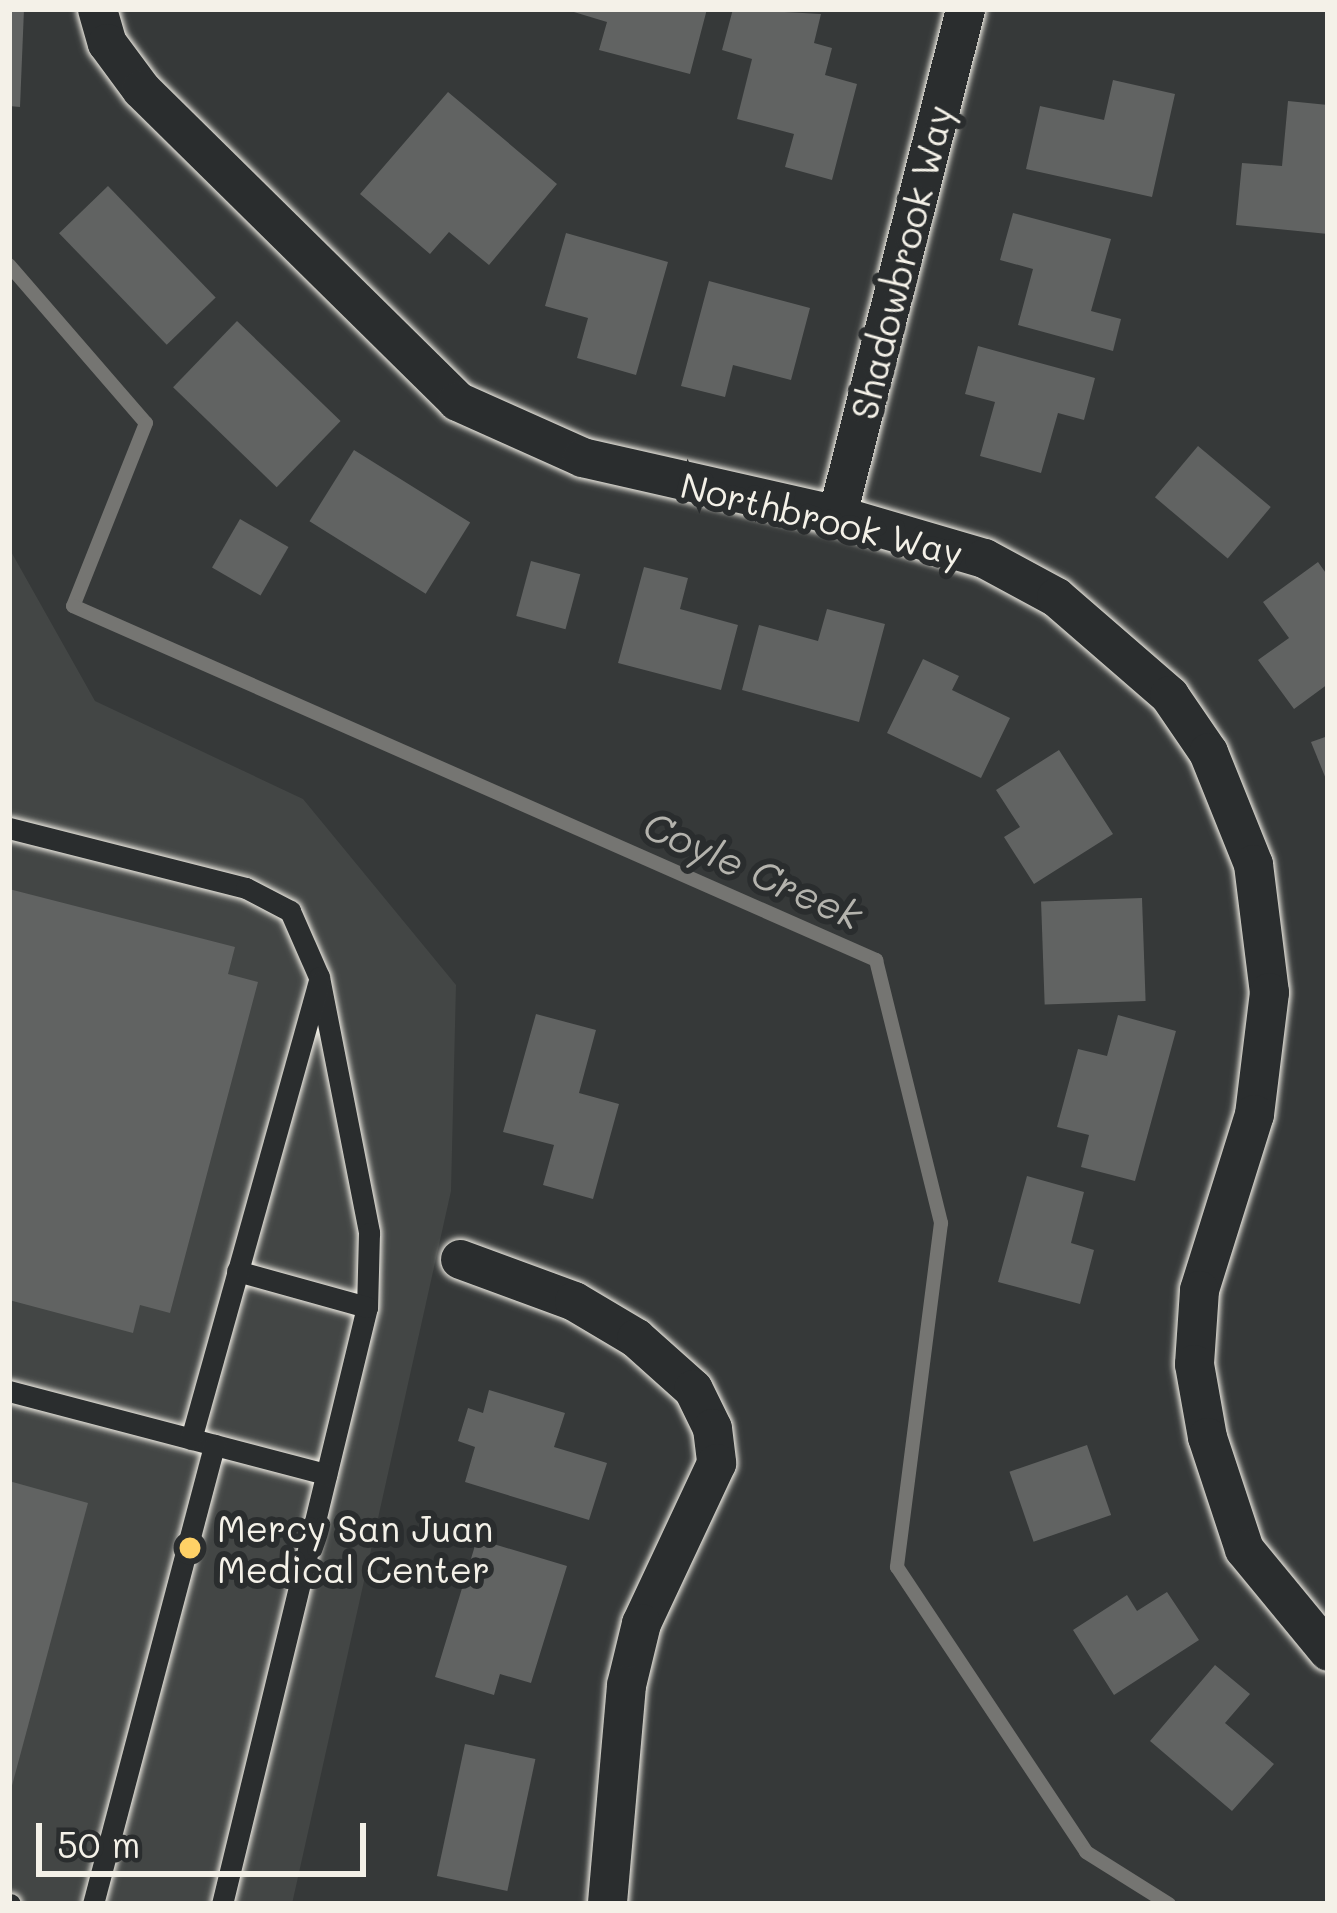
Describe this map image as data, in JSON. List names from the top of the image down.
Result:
{
  "streets": {
    "street": ["Shadowbrook Way", "Northbrook Way"]
  },
  "crossings": [
    ["Shadowbrook Way", "Northbrook Way"]
  ],
  "water": ["Coyle Creek"],
  "places": ["Mercy San Juan Medical Center"],
  "scale_bar": "50 m"
}
